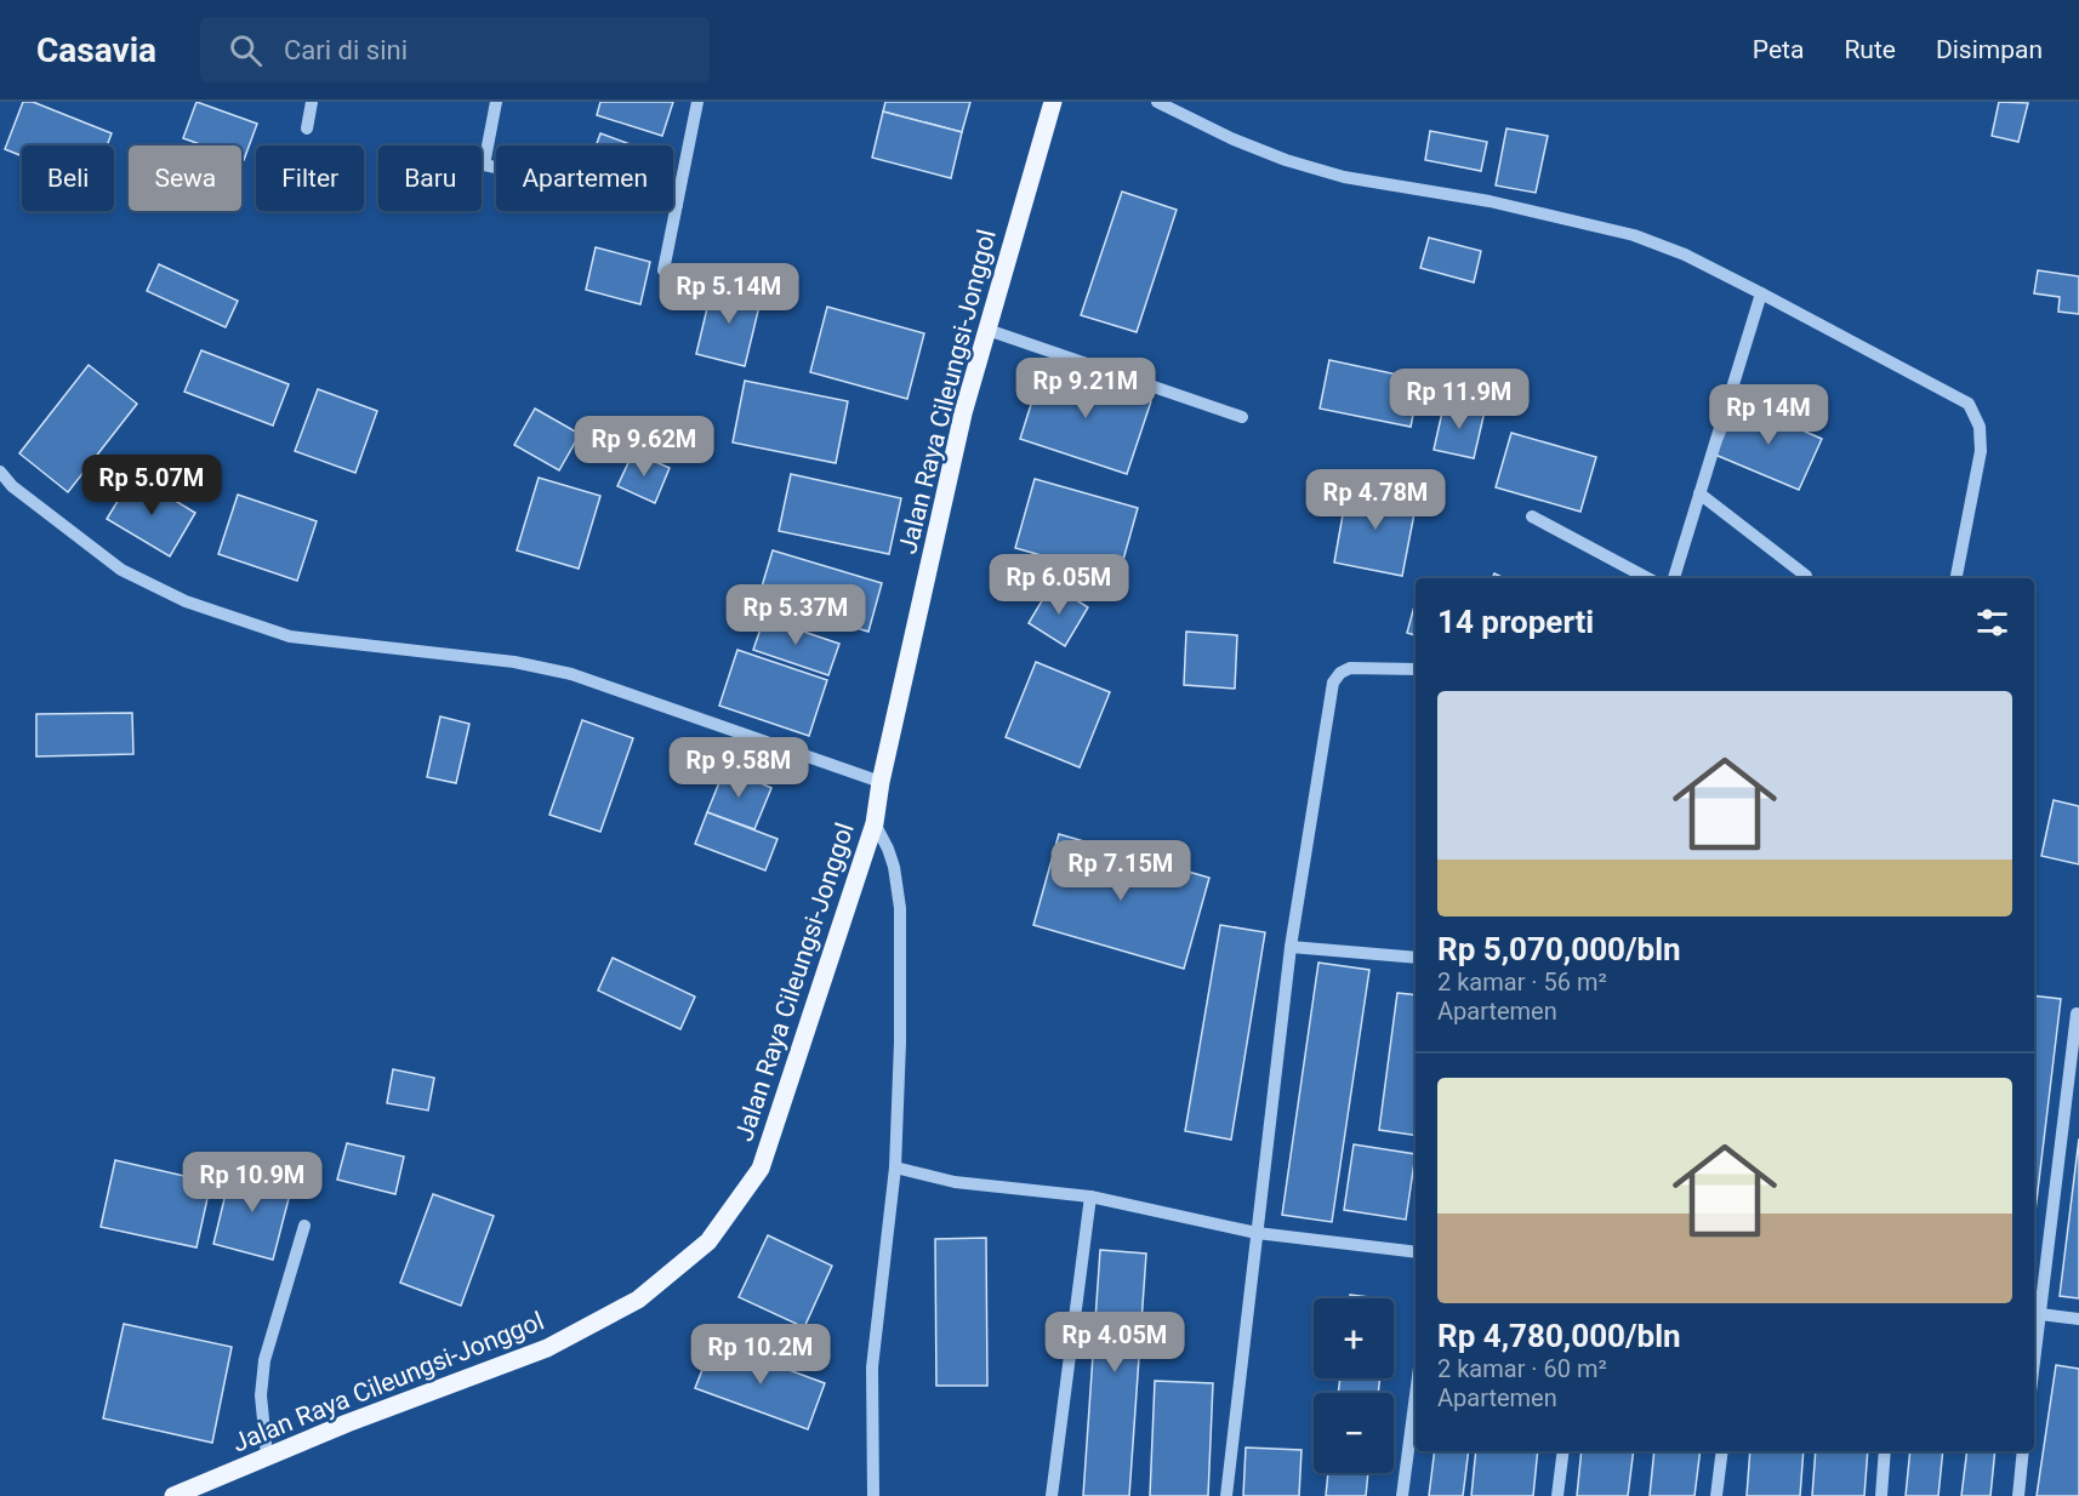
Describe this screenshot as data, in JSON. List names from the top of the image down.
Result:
{
  "streets": {
    "main road": ["Jalan Raya Cileungsi-Jonggol"]
  },
  "page": {
    "header": "Casavia",
    "search": "Cari di sini",
    "nav": ["Peta", "Rute", "Disimpan"],
    "chip": [
      "Beli",
      "Sewa",
      "Filter",
      "Baru",
      "Apartemen"
    ],
    "price": [
      "Rp 5.14M",
      "Rp 9.21M",
      "Rp 11.9M",
      "Rp 14M",
      "Rp 9.62M",
      "Rp 5.07M",
      "Rp 4.78M",
      "Rp 6.05M",
      "Rp 5.37M",
      "Rp 9.58M",
      "Rp 7.15M",
      "Rp 10.9M",
      "Rp 4.05M",
      "Rp 10.2M"
    ],
    "heading": "14 properti",
    "list": [
      {
        "name": "Rp 5,070,000/bln",
        "note": "2 kamar · 56 m² · Apartemen"
      },
      {
        "name": "Rp 4,780,000/bln",
        "note": "2 kamar · 60 m² · Apartemen"
      }
    ],
    "map_buttons": ["+", "−"]
  }
}
